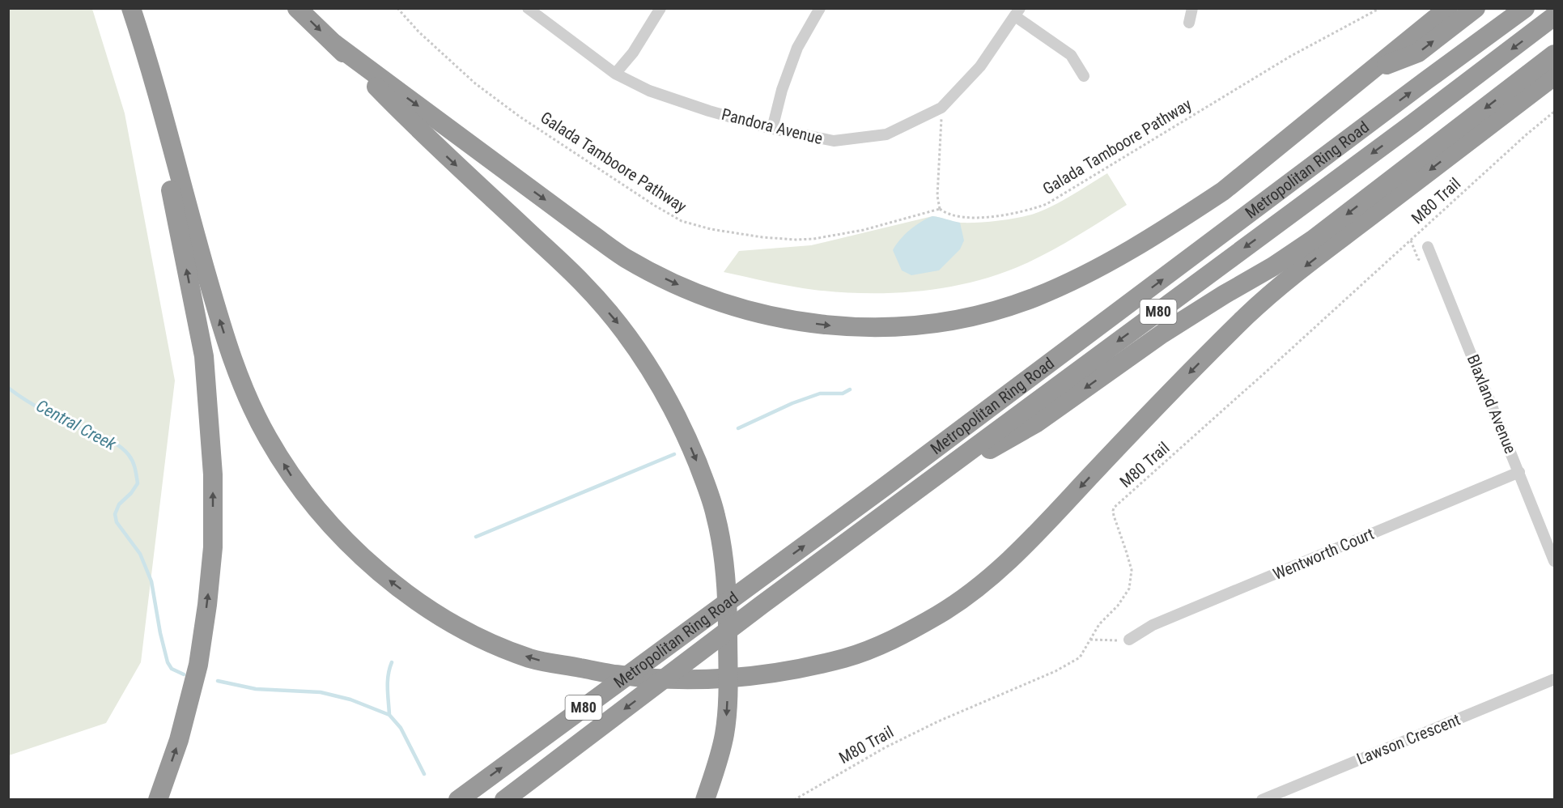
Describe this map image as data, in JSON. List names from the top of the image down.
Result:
{
  "streets": {
    "highway": ["Metropolitan Ring Road", "M80"],
    "street": [
      "Pandora Avenue",
      "Blaxland Avenue",
      "Wentworth Court",
      "Lawson Crescent"
    ],
    "path": ["Galada Tamboore Pathway", "M80 Trail"]
  },
  "crossings": [
    ["Blaxland Avenue", "Wentworth Court"]
  ],
  "water": ["Central Creek"]
}
